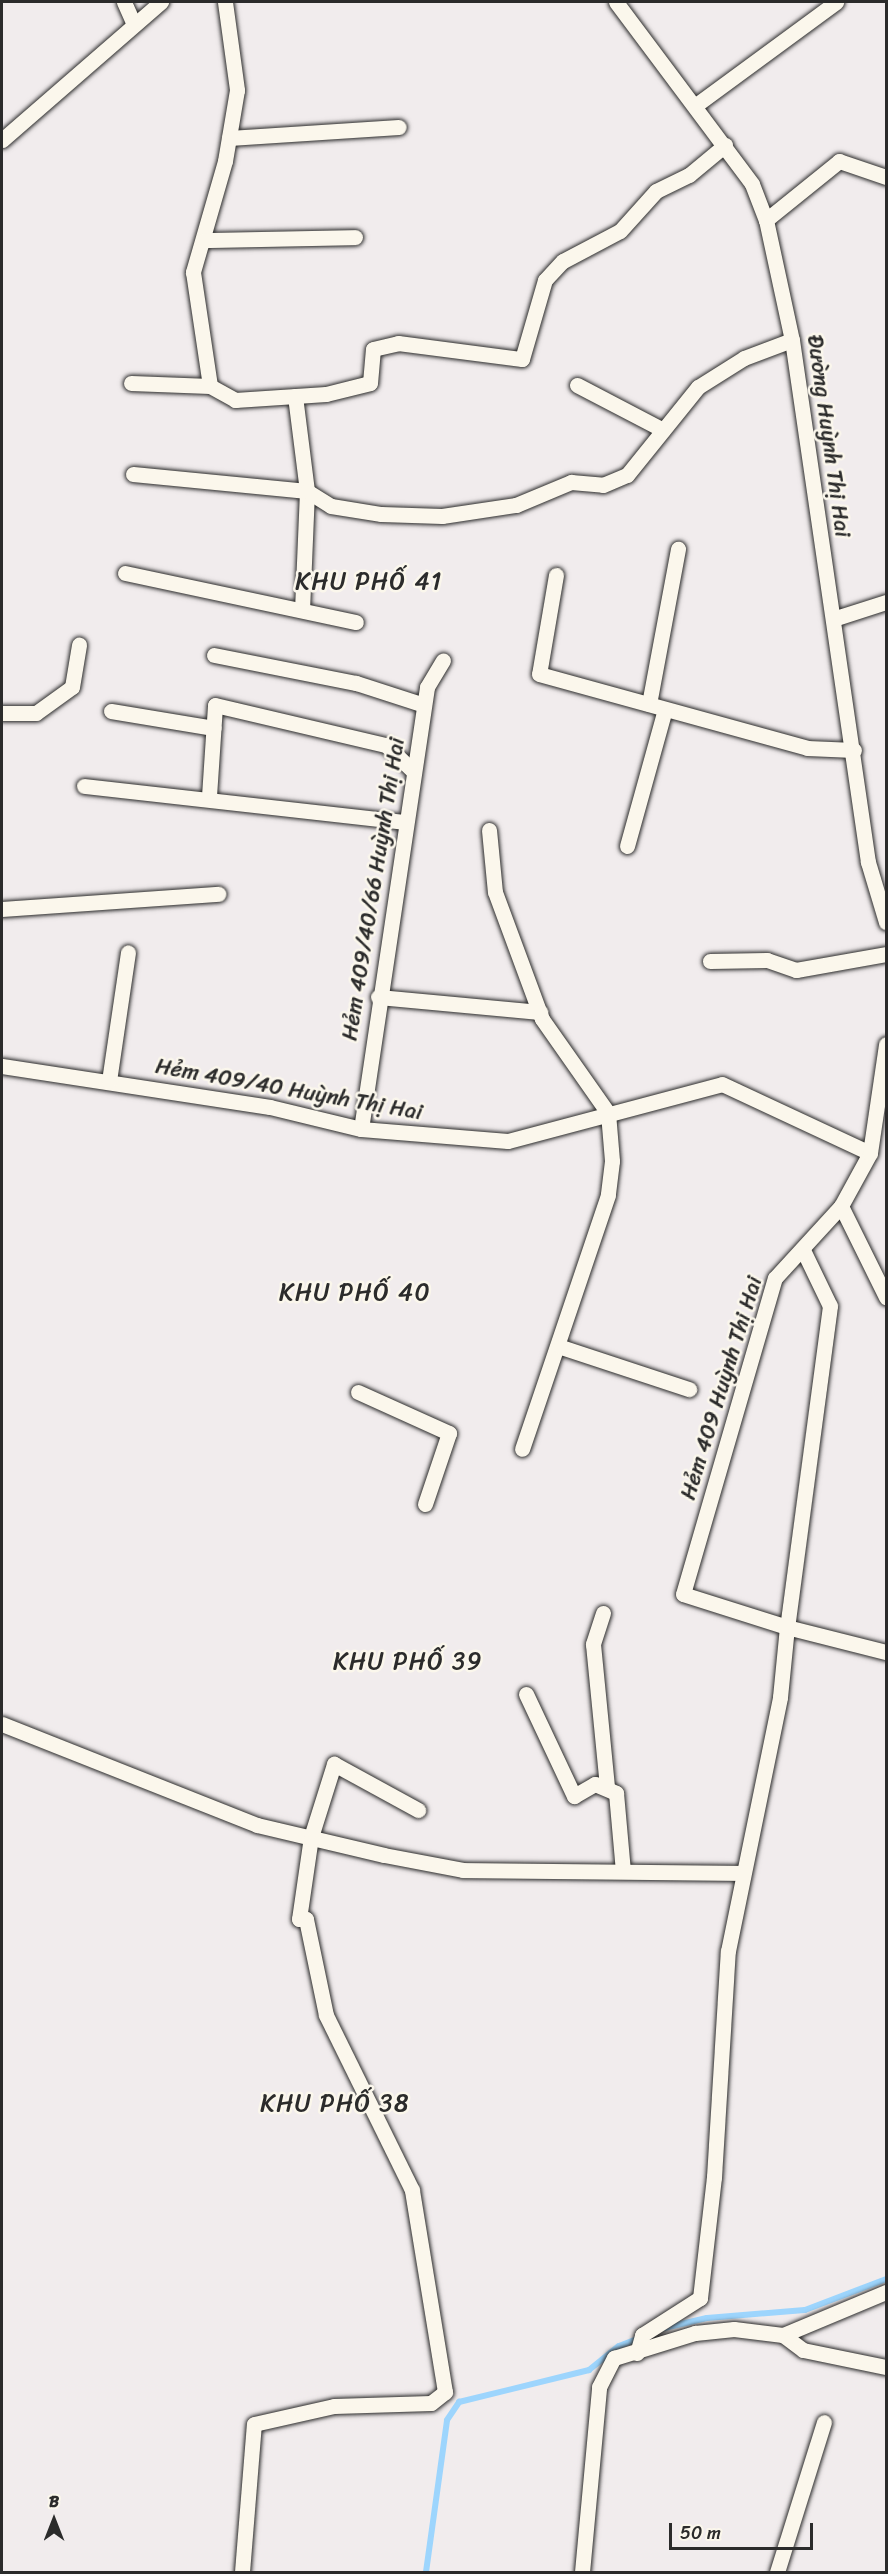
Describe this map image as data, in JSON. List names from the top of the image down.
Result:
{
  "streets": {
    "street": [
      "Đường Huỳnh Thị Hai",
      "Hẻm 409/40/66 Huỳnh Thị Hai",
      "Hẻm 409/40 Huỳnh Thị Hai",
      "Hẻm 409 Huỳnh Thị Hai"
    ]
  },
  "crossings": [
    ["Hẻm 409/40/66 Huỳnh Thị Hai", "Hẻm 409/40 Huỳnh Thị Hai"],
    ["Hẻm 409/40 Huỳnh Thị Hai", "Hẻm 409 Huỳnh Thị Hai"]
  ],
  "districts": [
    "KHU PHỐ 41",
    "KHU PHỐ 40",
    "KHU PHỐ 39",
    "KHU PHỐ 38"
  ],
  "scale_bar": "50 m",
  "north": "top"
}
